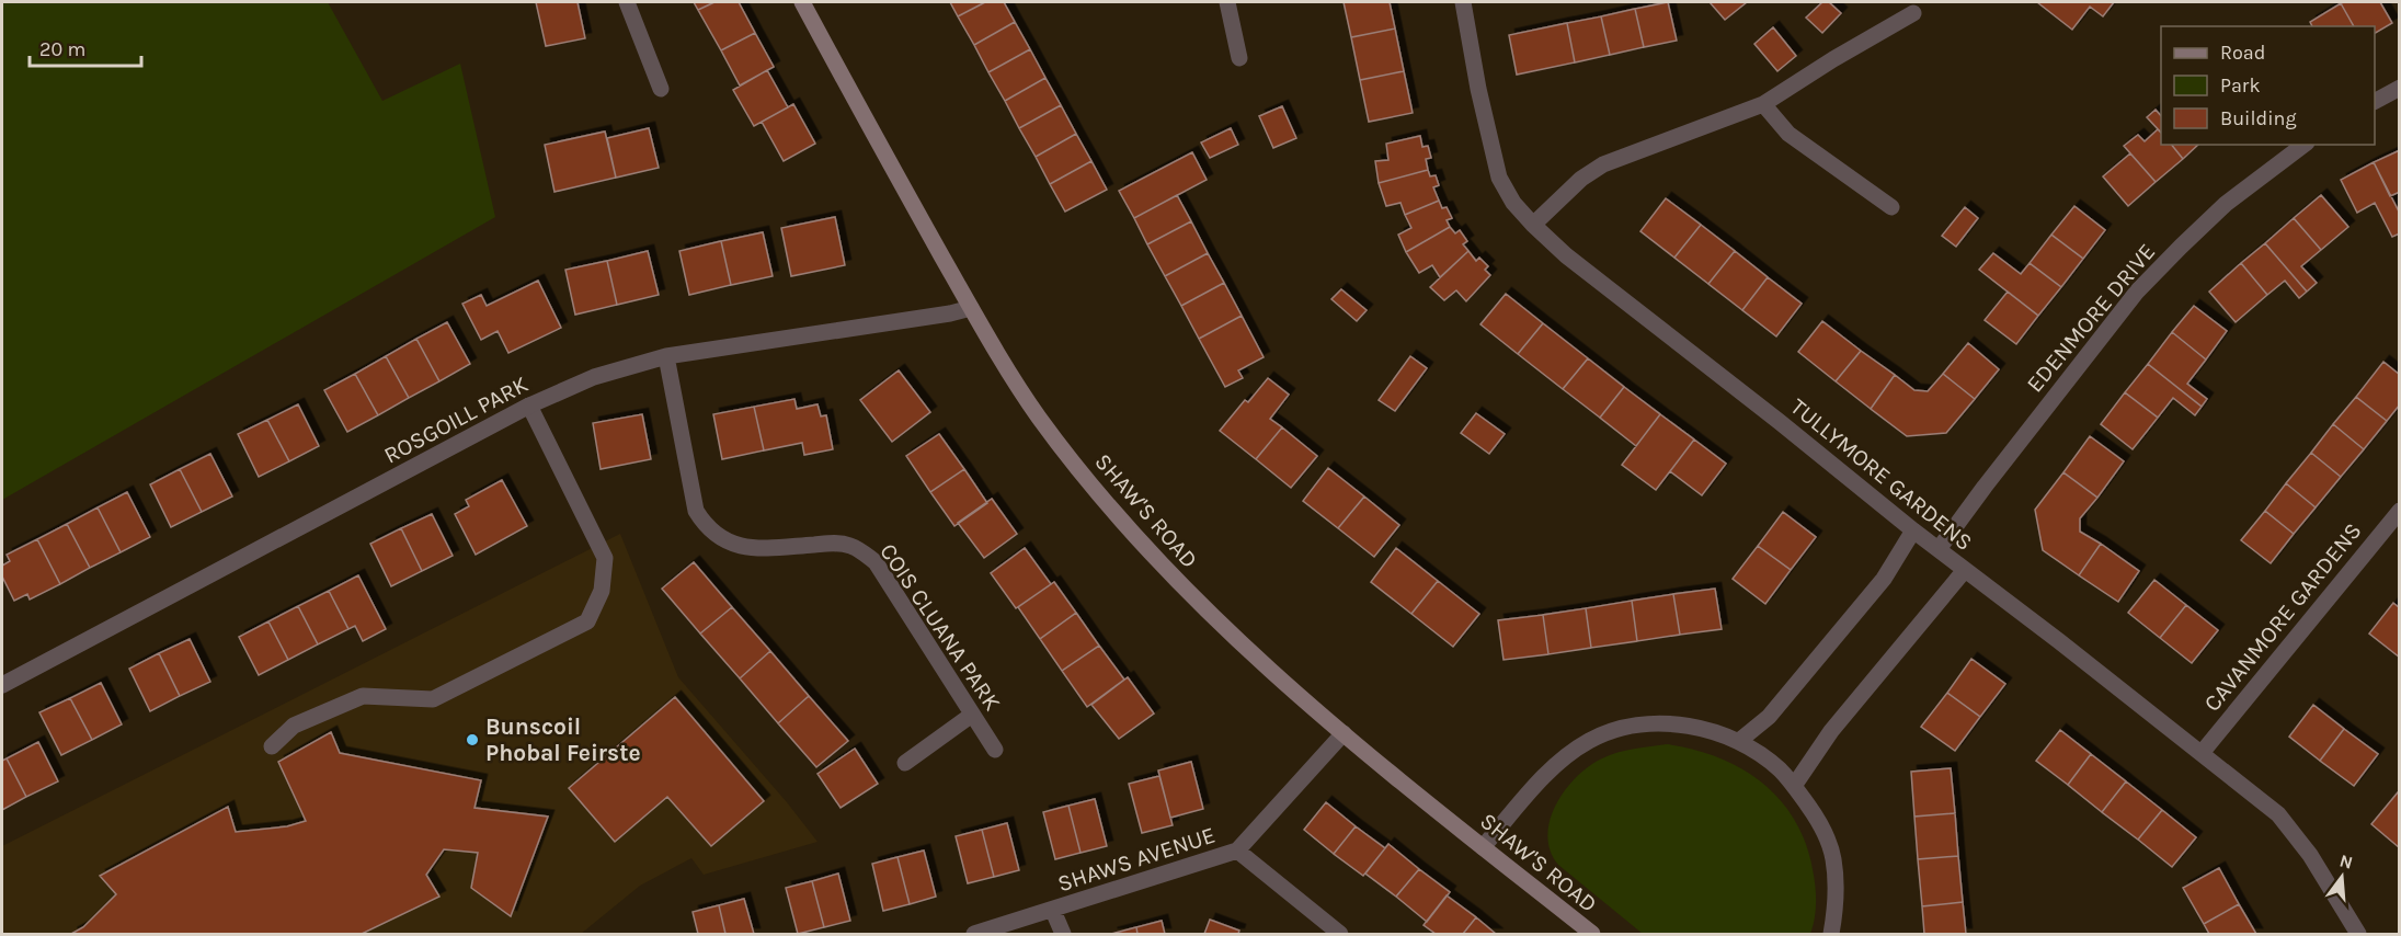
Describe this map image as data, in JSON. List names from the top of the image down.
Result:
{
  "streets": {
    "street": [
      "EDENMORE DRIVE",
      "ROSGOILL PARK",
      "TULLYMORE GARDENS",
      "SHAW'S ROAD",
      "CAVANMORE GARDENS",
      "COIS CLUANA PARK",
      "SHAWS AVENUE"
    ]
  },
  "crossings": [
    ["EDENMORE DRIVE", "TULLYMORE GARDENS"],
    ["ROSGOILL PARK", "SHAW'S ROAD"],
    ["ROSGOILL PARK", "COIS CLUANA PARK"],
    ["TULLYMORE GARDENS", "CAVANMORE GARDENS"],
    ["SHAW'S ROAD", "SHAWS AVENUE"]
  ],
  "places": ["Bunscoil Phobal Feirste"],
  "legend": ["Road", "Park", "Building"],
  "scale_bar": "20 m",
  "north": "top"
}
